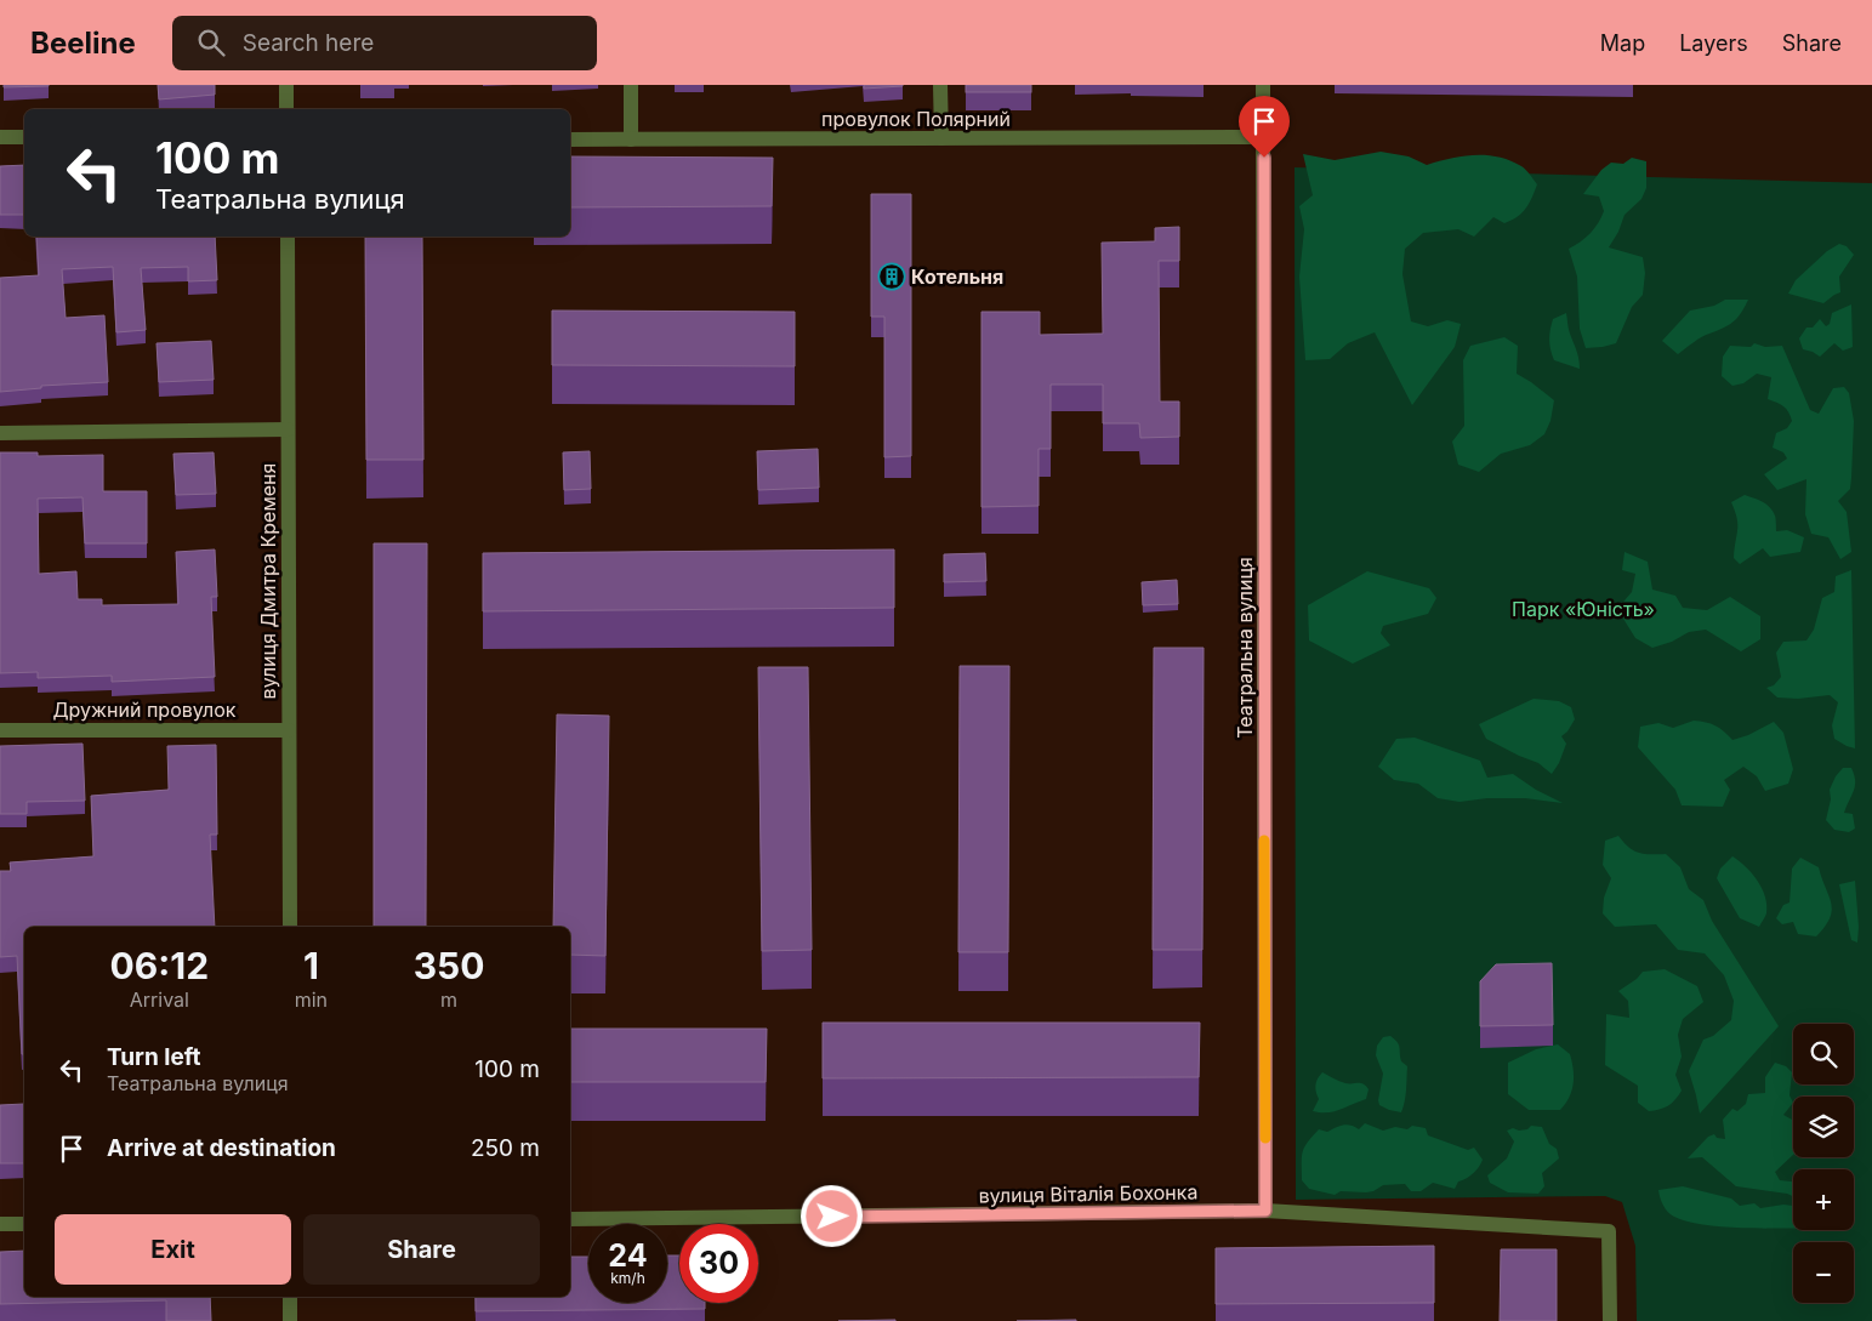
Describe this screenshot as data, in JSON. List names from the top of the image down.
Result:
{
  "streets": {
    "street": [
      "провулок Полярний",
      "вулиця Дмитра Кременя",
      "Театральна вулиця",
      "Дружний провулок",
      "вулиця Віталія Бохонка"
    ]
  },
  "crossings": [
    ["провулок Полярний", "Театральна вулиця"],
    ["вулиця Дмитра Кременя", "Дружний провулок"],
    ["Театральна вулиця", "вулиця Віталія Бохонка"]
  ],
  "parks": ["Парк «Юність»"],
  "places": {
    "building": ["Котельня"]
  },
  "page": {
    "header": "Beeline",
    "search": "Search here",
    "nav": ["Map", "Layers", "Share"],
    "turn": ["100 m", "Театральна вулиця"],
    "eta": [
      "06:12",
      "Arrival",
      "1",
      "min",
      "350",
      "m"
    ],
    "map_buttons": ["+", "−"],
    "list": [
      {
        "name": "Turn left",
        "note": "Театральна вулиця",
        "value": "100 m"
      },
      {
        "name": "Arrive at destination",
        "value": "250 m"
      }
    ],
    "buttons": ["Exit", "Share"],
    "speed": "24 km/h",
    "limit": "30"
  }
}
